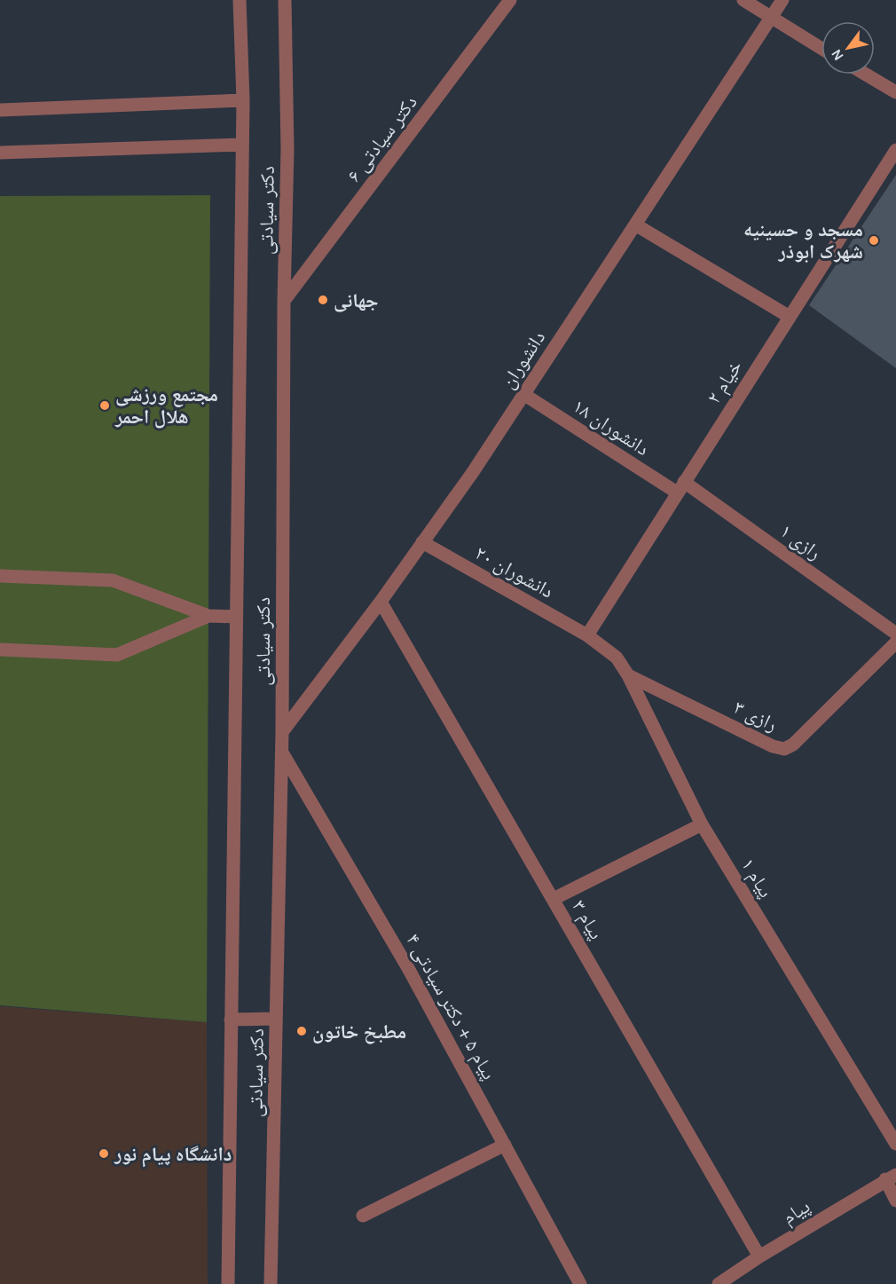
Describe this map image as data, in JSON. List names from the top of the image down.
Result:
{
  "streets": {
    "street": [
      "دکتر سیادتی ۶",
      "دکتر سیادتی",
      "دانشوران",
      "خیام ۲",
      "دانشوران ۱۸",
      "رازی ۱",
      "دانشوران ۲۰",
      "رازی ۳",
      "پیام ۱",
      "پیام ۳",
      "پیام ۵ + دکتر سیادتی ۴",
      "پیام"
    ]
  },
  "crossings": [
    ["دکتر سیادتی ۶", "دکتر سیادتی"],
    ["دکتر سیادتی", "دانشوران"],
    ["دکتر سیادتی", "پیام ۵ + دکتر سیادتی ۴"],
    ["دانشوران", "دانشوران ۱۸"],
    ["دانشوران", "دانشوران ۲۰"],
    ["دانشوران", "پیام ۳"],
    ["خیام ۲", "دانشوران ۱۸"],
    ["خیام ۲", "رازی ۱"],
    ["خیام ۲", "دانشوران ۲۰"],
    ["خیام ۲", "پیام ۱"],
    ["دانشوران ۱۸", "رازی ۱"],
    ["دانشوران ۲۰", "پیام ۱"],
    ["رازی ۳", "پیام ۱"],
    ["پیام ۳", "پیام"]
  ],
  "places": [
    "مسجد و حسینیه شهرک ابوذر",
    "جهانی",
    "مجتمع ورزشی هلال احمر",
    "مطبخ خاتون",
    "دانشگاه پیام نور"
  ],
  "north": "bottom left"
}
